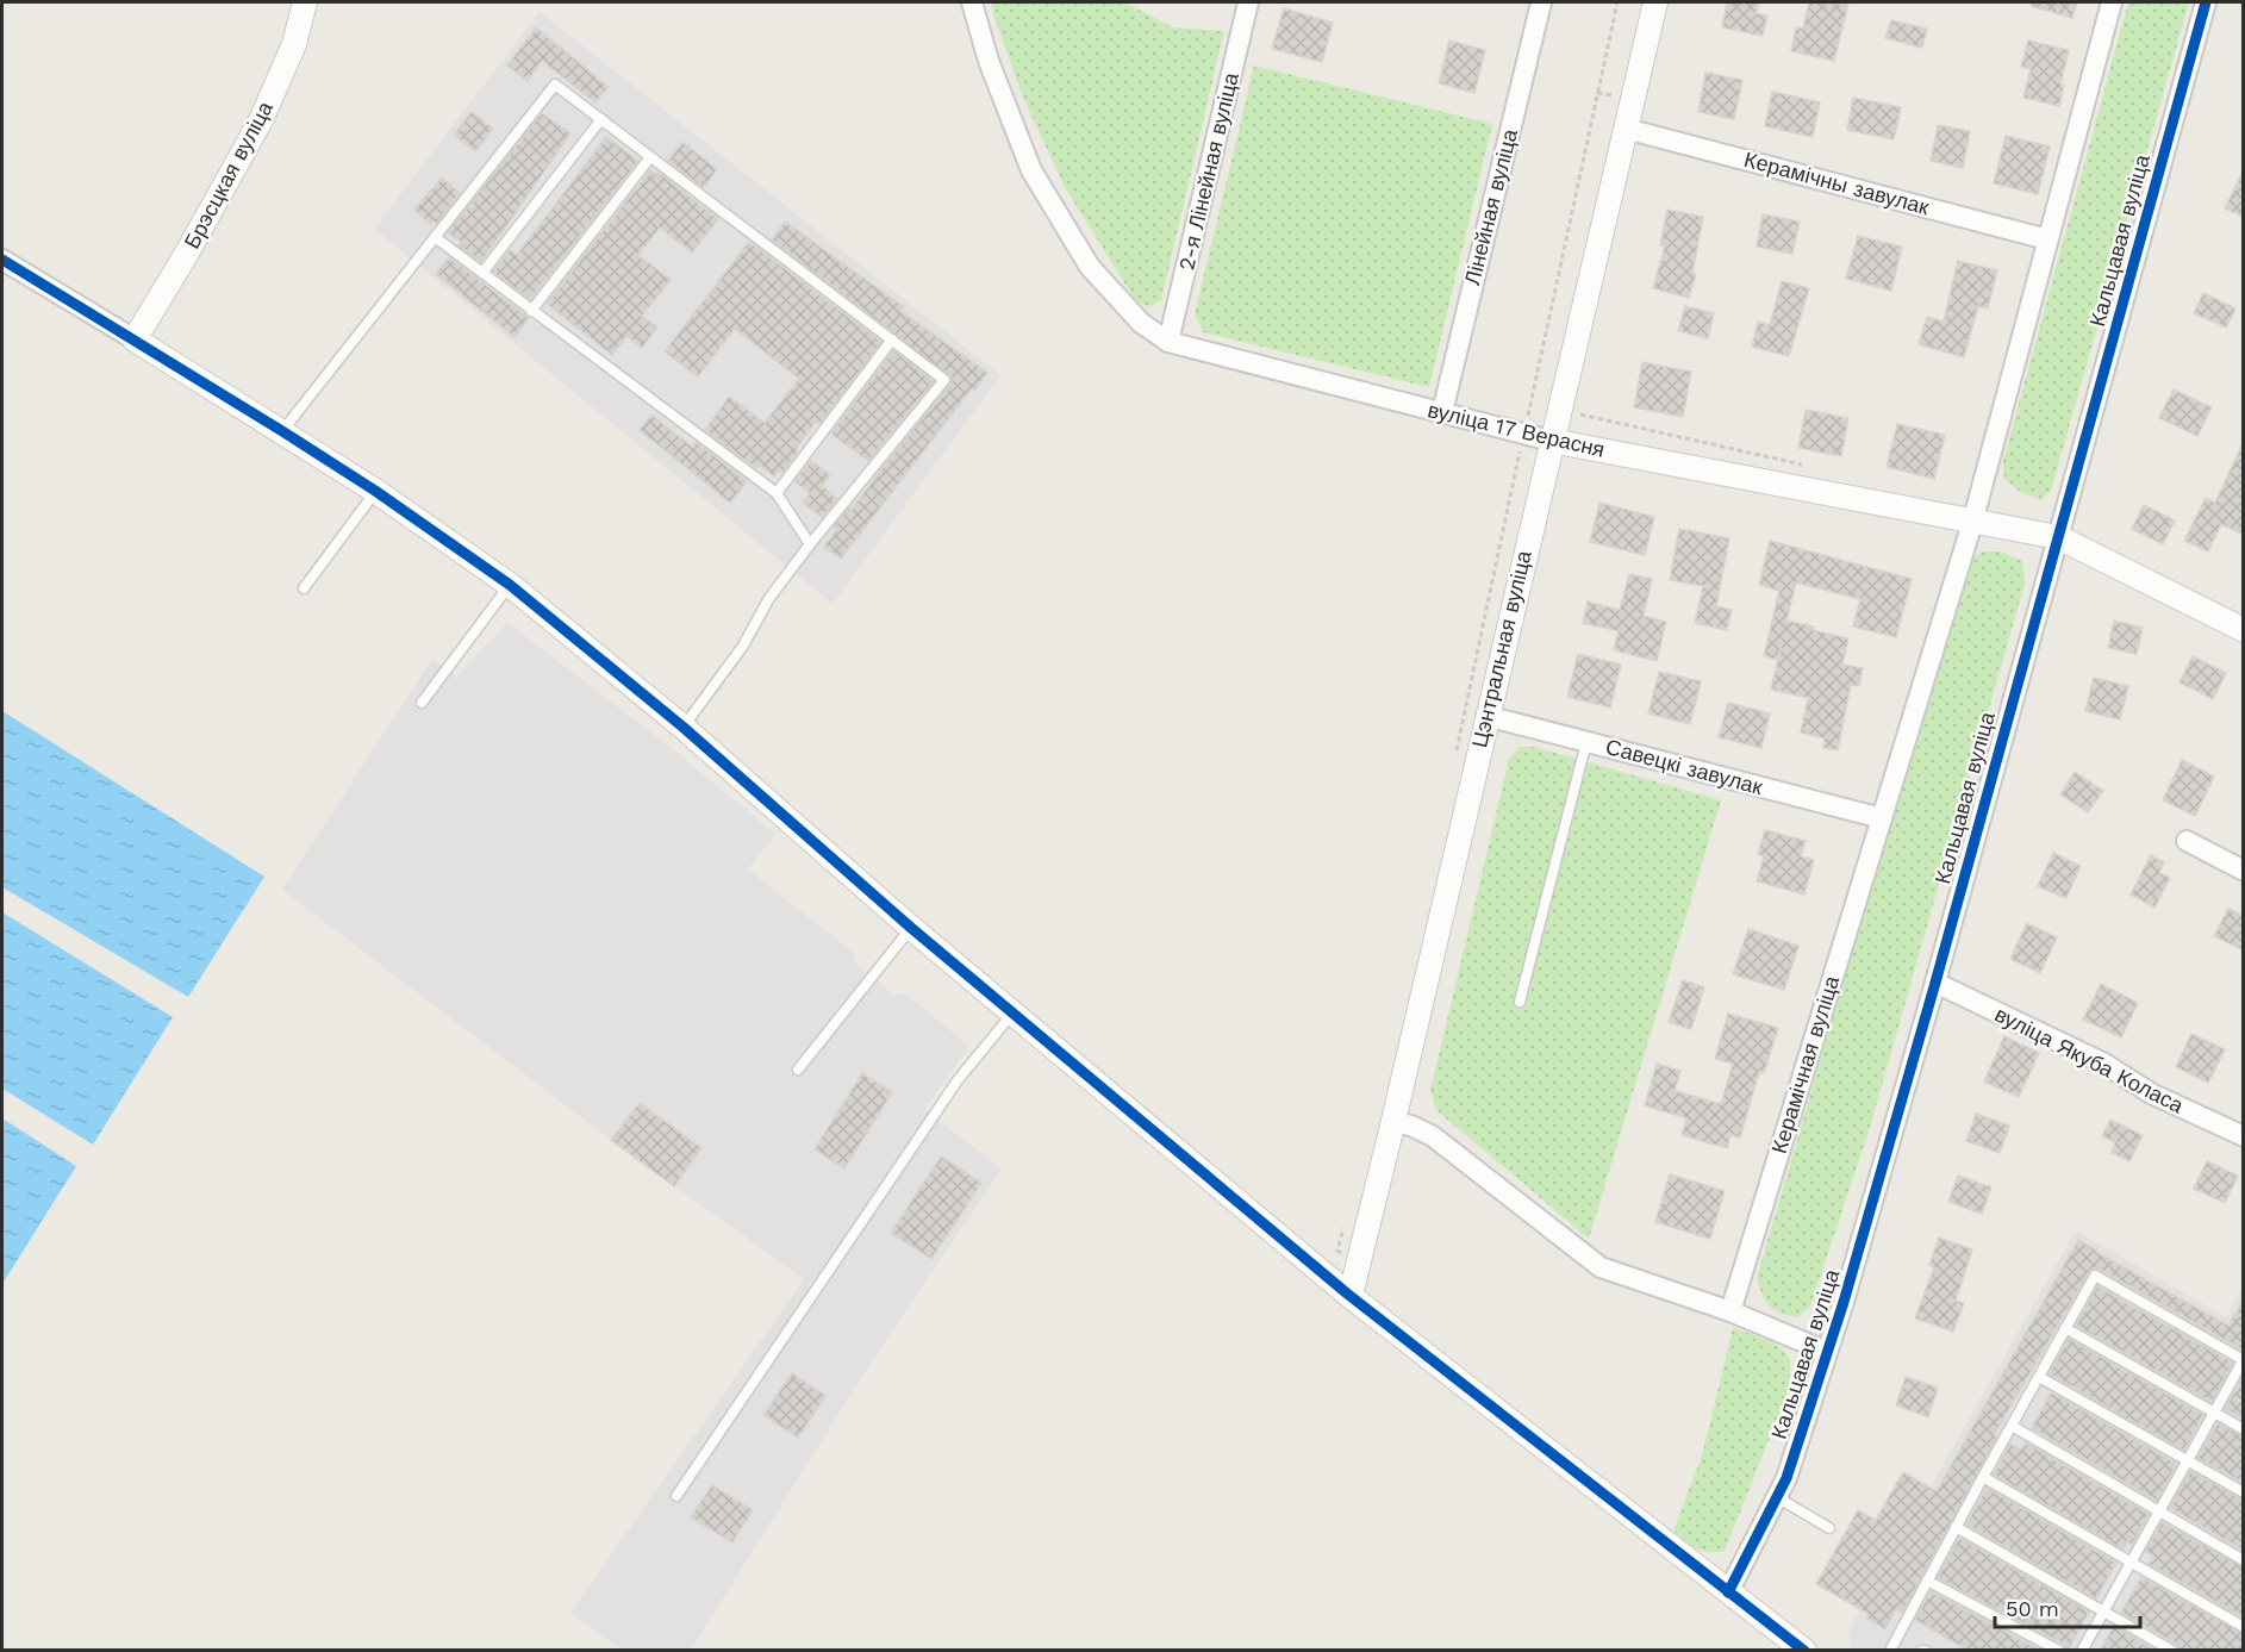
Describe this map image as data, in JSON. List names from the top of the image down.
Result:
{
  "streets": {
    "street": [
      "2-я Лінейная вуліца",
      "Брэсцкая вуліца",
      "Керамічны завулак",
      "Лінейная вуліца",
      "Кальцавая вуліца",
      "вуліца 17 Верасня",
      "Цэнтральная вуліца",
      "Савецкі завулак",
      "вуліца Якуба Коласа",
      "Керамічная вуліца"
    ]
  },
  "crossings": [
    ["2-я Лінейная вуліца", "вуліца 17 Верасня"],
    ["Керамічны завулак", "Цэнтральная вуліца"],
    ["Керамічны завулак", "Керамічная вуліца"],
    ["Лінейная вуліца", "вуліца 17 Верасня"],
    ["Кальцавая вуліца", "вуліца 17 Верасня"],
    ["Кальцавая вуліца", "вуліца Якуба Коласа"],
    ["вуліца 17 Верасня", "Цэнтральная вуліца"],
    ["вуліца 17 Верасня", "Керамічная вуліца"],
    ["Цэнтральная вуліца", "Савецкі завулак"],
    ["Савецкі завулак", "Керамічная вуліца"]
  ],
  "scale_bar": "50 m"
}
